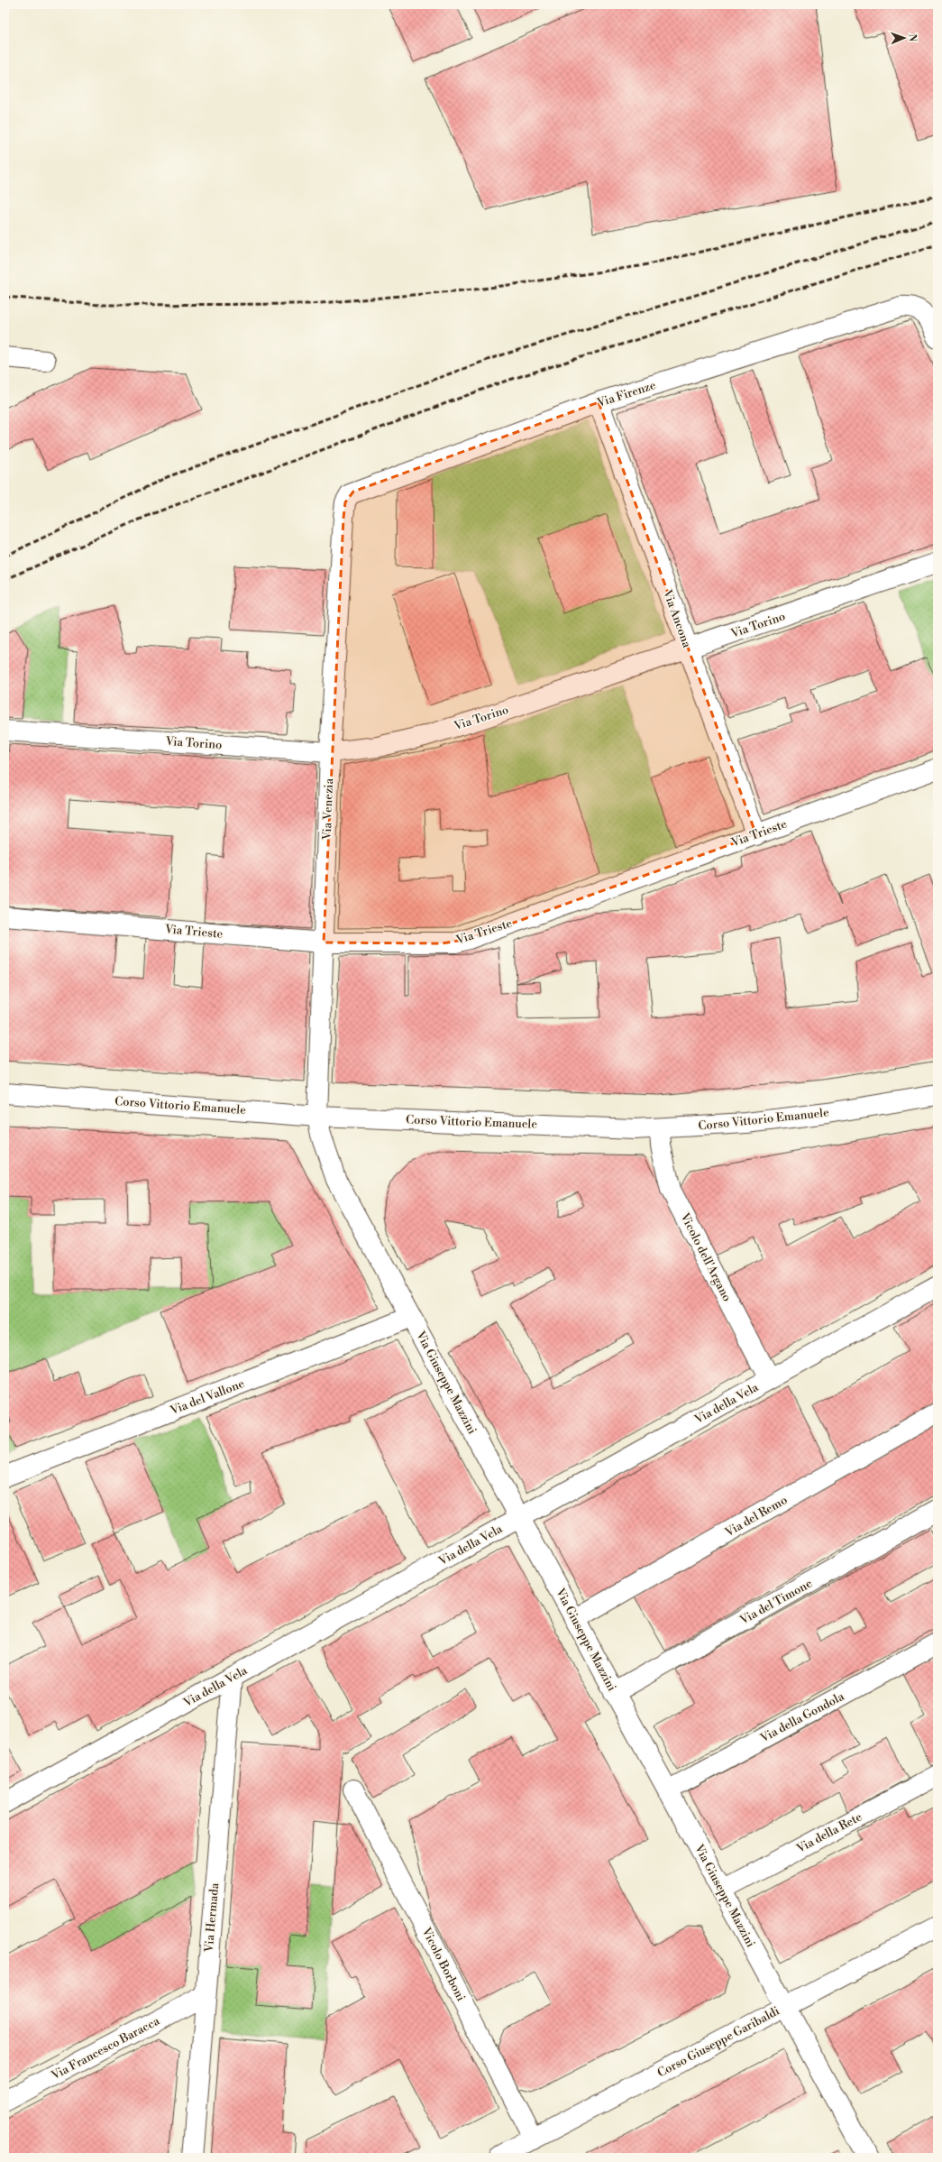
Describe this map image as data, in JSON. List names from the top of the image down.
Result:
{
  "streets": {
    "street": [
      "Via Firenze",
      "Via Ancona",
      "Via Torino",
      "Via Venezia",
      "Via Trieste",
      "Corso Vittorio Emanuele",
      "Vicolo dell'Argano",
      "Via Giuseppe Mazzini",
      "Via del Vallone",
      "Via della Vela",
      "Via del Remo",
      "Via del Timone",
      "Via della Gondola",
      "Via della Rete",
      "Via Hermada",
      "Vicolo Borboni",
      "Corso Giuseppe Garibaldi",
      "Via Francesco Baracca"
    ]
  },
  "crossings": [
    ["Via Firenze", "Via Ancona"],
    ["Via Firenze", "Via Venezia"],
    ["Via Ancona", "Via Torino"],
    ["Via Ancona", "Via Trieste"],
    ["Via Torino", "Via Venezia"],
    ["Via Venezia", "Via Trieste"],
    ["Via Venezia", "Corso Vittorio Emanuele"],
    ["Via Venezia", "Via Giuseppe Mazzini"],
    ["Corso Vittorio Emanuele", "Vicolo dell'Argano"],
    ["Corso Vittorio Emanuele", "Via Giuseppe Mazzini"],
    ["Vicolo dell'Argano", "Via della Vela"],
    ["Via Giuseppe Mazzini", "Via del Vallone"],
    ["Via Giuseppe Mazzini", "Via della Vela"],
    ["Via Giuseppe Mazzini", "Via del Remo"],
    ["Via Giuseppe Mazzini", "Via del Timone"],
    ["Via Giuseppe Mazzini", "Via della Gondola"],
    ["Via Giuseppe Mazzini", "Via della Rete"],
    ["Via Giuseppe Mazzini", "Corso Giuseppe Garibaldi"],
    ["Via della Vela", "Via Hermada"],
    ["Via Hermada", "Via Francesco Baracca"],
    ["Vicolo Borboni", "Corso Giuseppe Garibaldi"]
  ],
  "north": "right"
}
